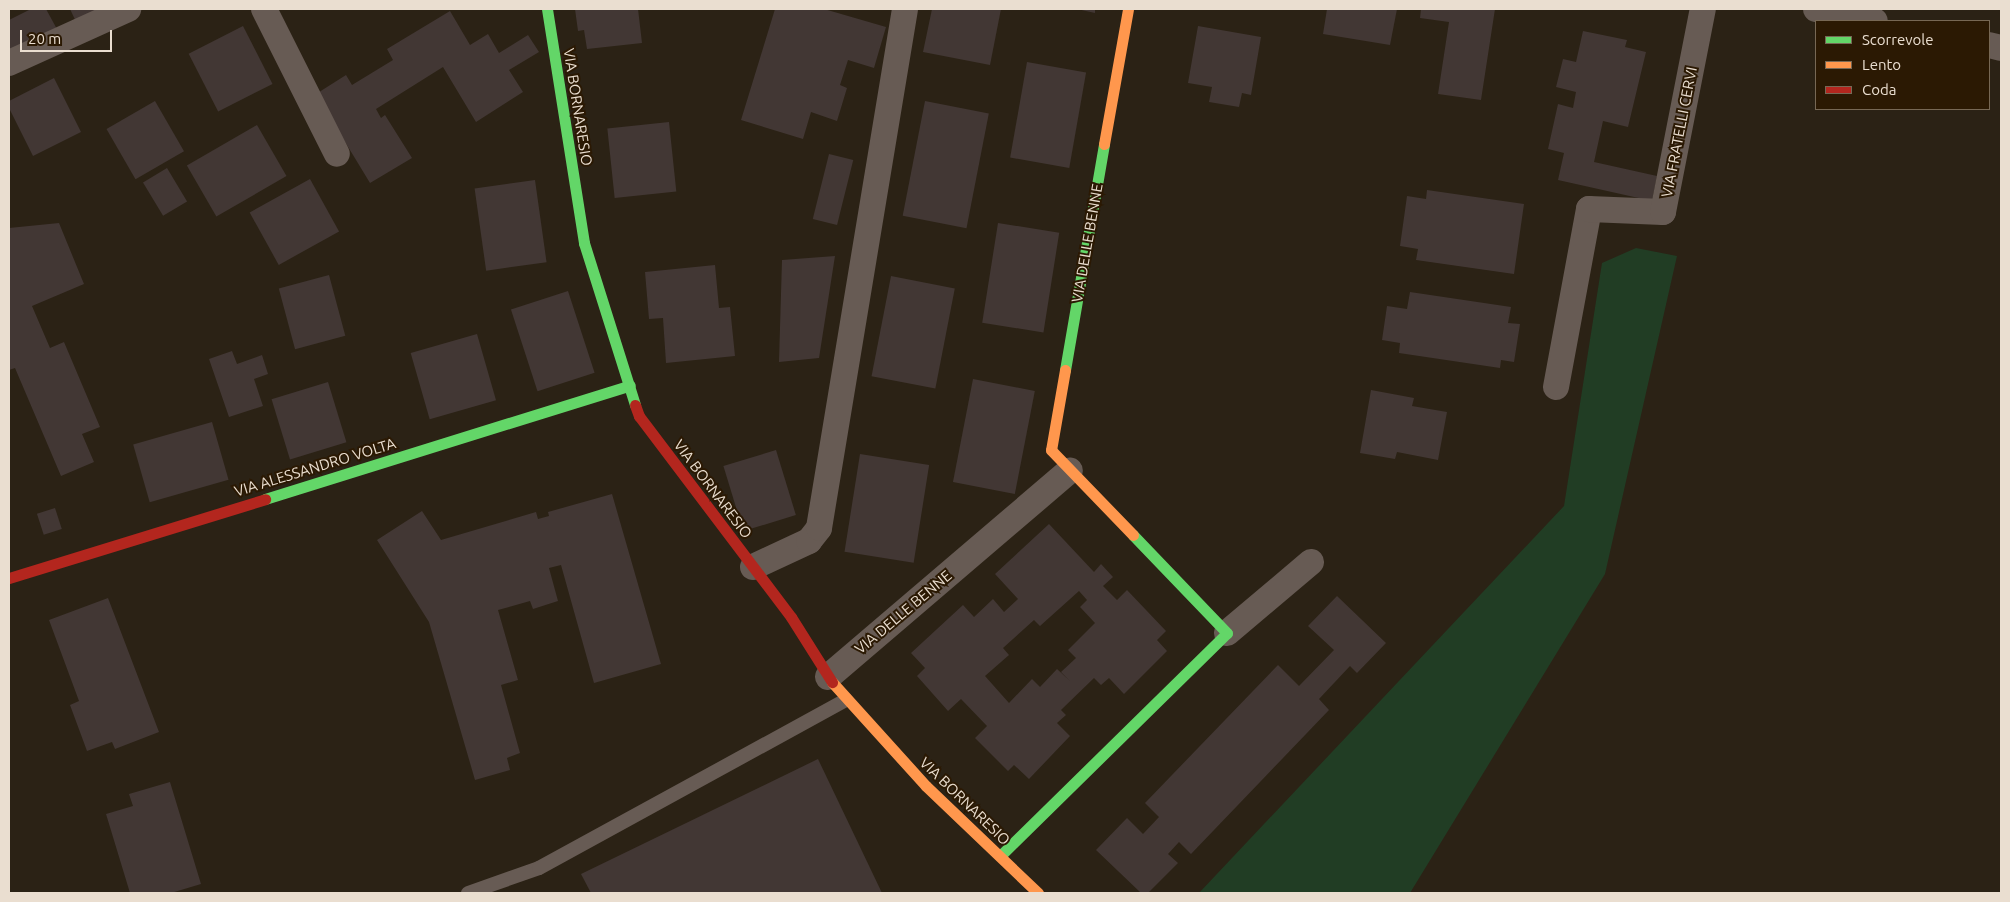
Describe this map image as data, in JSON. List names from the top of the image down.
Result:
{
  "streets": {
    "street": [
      "VIA BORNARESIO",
      "VIA FRATELLI CERVI",
      "VIA DELLE BENNE",
      "VIA ALESSANDRO VOLTA"
    ]
  },
  "crossings": [
    ["VIA BORNARESIO", "VIA DELLE BENNE"],
    ["VIA BORNARESIO", "VIA ALESSANDRO VOLTA"]
  ],
  "legend": ["Scorrevole", "Lento", "Coda"],
  "scale_bar": "20 m"
}
